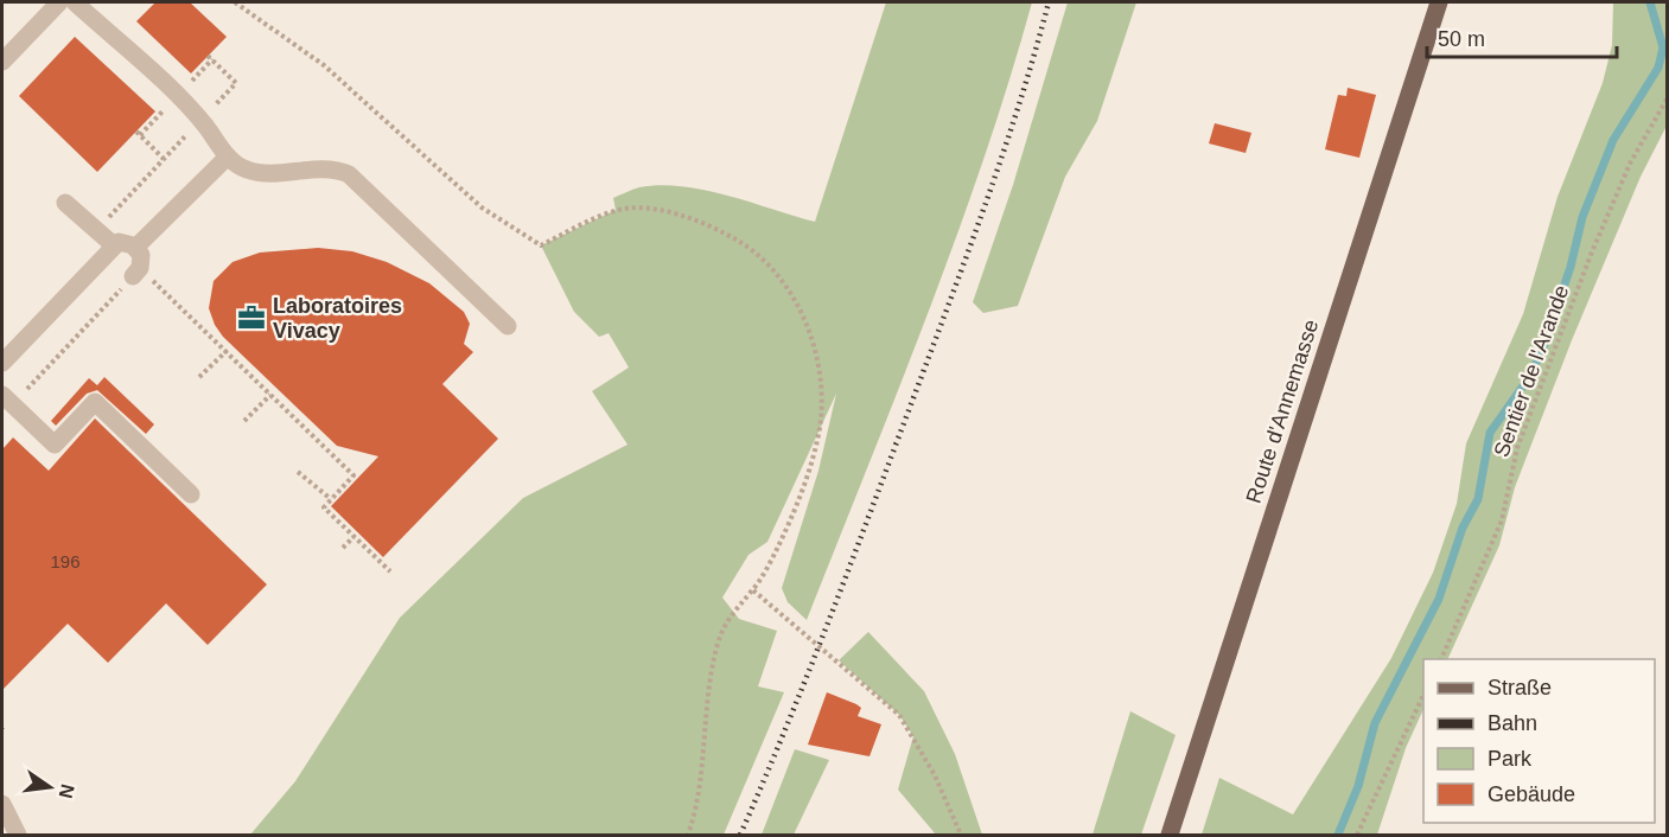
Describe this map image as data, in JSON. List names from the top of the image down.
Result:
{
  "streets": {
    "main road": ["Route d'Annemasse"],
    "path": ["Sentier de l'Arande"]
  },
  "places": {
    "office": ["Laboratoires Vivacy"]
  },
  "house_numbers": ["196"],
  "legend": [
    "Straße",
    "Bahn",
    "Park",
    "Gebäude"
  ],
  "scale_bar": "50 m",
  "north": "right"
}
